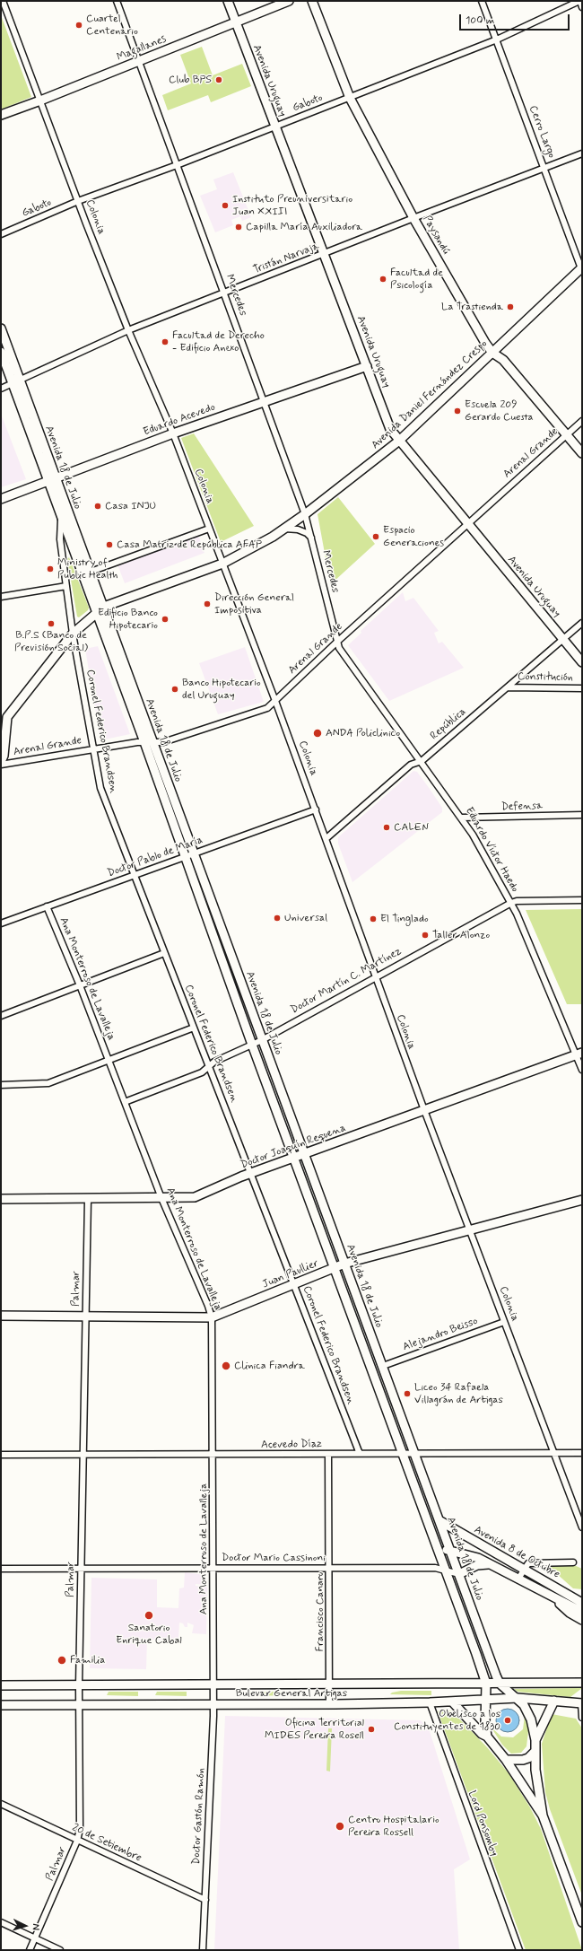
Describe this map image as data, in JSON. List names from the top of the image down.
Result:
{
  "streets": {
    "main road": [
      "Magallanes",
      "Avenida Uruguay",
      "Paysandú",
      "Avenida Daniel Fernández Crespo",
      "Eduardo Acevedo",
      "Avenida 18 de Julio",
      "Doctor Joaquín Requena",
      "Juan Paullier",
      "Avenida 8 de Octubre",
      "Bulevar General Artigas"
    ],
    "street": [
      "Gaboto",
      "Cerro Largo",
      "Colonia",
      "Tristán Narvaja",
      "Mercedes",
      "Arenal Grande",
      "Constitución",
      "República",
      "Coronel Federico Brandsen",
      "Defensa",
      "Eduardo Víctor Haedo",
      "Doctor Pablo de María",
      "Ana Monterroso de Lavalleja",
      "Doctor Martín C. Martínez",
      "Palmar",
      "Alejandro Beisso",
      "Acevedo Díaz",
      "Doctor Mario Cassinoni",
      "Francisco Canaro",
      "Doctor Gastón Ramón",
      "Lord Ponsomby",
      "20 de Setiembre"
    ]
  },
  "crossings": [
    ["Magallanes", "Avenida Uruguay"],
    ["Magallanes", "Colonia"],
    ["Magallanes", "Mercedes"],
    ["Avenida Uruguay", "Gaboto"],
    ["Avenida Uruguay", "Tristán Narvaja"],
    ["Avenida Uruguay", "Avenida Daniel Fernández Crespo"],
    ["Avenida Uruguay", "Eduardo Acevedo"],
    ["Avenida Uruguay", "Arenal Grande"],
    ["Avenida Uruguay", "República"],
    ["Gaboto", "Cerro Largo"],
    ["Gaboto", "Colonia"],
    ["Gaboto", "Paysandú"],
    ["Gaboto", "Mercedes"],
    ["Cerro Largo", "Tristán Narvaja"],
    ["Cerro Largo", "Avenida Daniel Fernández Crespo"],
    ["Colonia", "Tristán Narvaja"],
    ["Colonia", "Avenida Daniel Fernández Crespo"],
    ["Colonia", "Eduardo Acevedo"],
    ["Colonia", "Arenal Grande"],
    ["Colonia", "República"],
    ["Colonia", "Doctor Pablo de María"],
    ["Colonia", "Doctor Martín C. Martínez"],
    ["Colonia", "Doctor Joaquín Requena"],
    ["Colonia", "Juan Paullier"],
    ["Colonia", "Alejandro Beisso"],
    ["Colonia", "Acevedo Díaz"],
    ["Paysandú", "Tristán Narvaja"],
    ["Paysandú", "Avenida Daniel Fernández Crespo"],
    ["Paysandú", "Arenal Grande"],
    ["Tristán Narvaja", "Mercedes"],
    ["Tristán Narvaja", "Avenida 18 de Julio"],
    ["Mercedes", "Avenida Daniel Fernández Crespo"],
    ["Mercedes", "Eduardo Acevedo"],
    ["Mercedes", "Arenal Grande"],
    ["Mercedes", "Eduardo Víctor Haedo"],
    ["Avenida Daniel Fernández Crespo", "Avenida 18 de Julio"],
    ["Eduardo Acevedo", "Avenida 18 de Julio"],
    ["Arenal Grande", "Avenida 18 de Julio"],
    ["Arenal Grande", "Coronel Federico Brandsen"],
    ["Arenal Grande", "Eduardo Víctor Haedo"],
    ["Avenida 18 de Julio", "Coronel Federico Brandsen"],
    ["Avenida 18 de Julio", "Doctor Pablo de María"],
    ["Avenida 18 de Julio", "Doctor Martín C. Martínez"],
    ["Avenida 18 de Julio", "Doctor Joaquín Requena"],
    ["Avenida 18 de Julio", "Juan Paullier"],
    ["Avenida 18 de Julio", "Alejandro Beisso"],
    ["Avenida 18 de Julio", "Acevedo Díaz"],
    ["Avenida 18 de Julio", "Avenida 8 de Octubre"],
    ["Avenida 18 de Julio", "Doctor Mario Cassinoni"],
    ["Avenida 18 de Julio", "Bulevar General Artigas"],
    ["Constitución", "República"],
    ["República", "Eduardo Víctor Haedo"],
    ["Coronel Federico Brandsen", "Doctor Pablo de María"],
    ["Coronel Federico Brandsen", "Doctor Martín C. Martínez"],
    ["Coronel Federico Brandsen", "Doctor Joaquín Requena"],
    ["Coronel Federico Brandsen", "Juan Paullier"],
    ["Coronel Federico Brandsen", "Acevedo Díaz"],
    ["Defensa", "Eduardo Víctor Haedo"],
    ["Eduardo Víctor Haedo", "Doctor Martín C. Martínez"],
    ["Eduardo Víctor Haedo", "Doctor Joaquín Requena"],
    ["Doctor Pablo de María", "Ana Monterroso de Lavalleja"],
    ["Ana Monterroso de Lavalleja", "Doctor Martín C. Martínez"],
    ["Ana Monterroso de Lavalleja", "Doctor Joaquín Requena"],
    ["Ana Monterroso de Lavalleja", "Juan Paullier"],
    ["Ana Monterroso de Lavalleja", "Acevedo Díaz"],
    ["Ana Monterroso de Lavalleja", "Doctor Mario Cassinoni"],
    ["Ana Monterroso de Lavalleja", "Bulevar General Artigas"],
    ["Ana Monterroso de Lavalleja", "Doctor Gastón Ramón"],
    ["Doctor Joaquín Requena", "Palmar"],
    ["Juan Paullier", "Palmar"],
    ["Palmar", "Acevedo Díaz"],
    ["Palmar", "Doctor Mario Cassinoni"],
    ["Palmar", "Bulevar General Artigas"],
    ["Palmar", "20 de Setiembre"],
    ["Acevedo Díaz", "Francisco Canaro"],
    ["Doctor Mario Cassinoni", "Francisco Canaro"],
    ["Francisco Canaro", "Bulevar General Artigas"],
    ["Bulevar General Artigas", "Doctor Gastón Ramón"],
    ["Bulevar General Artigas", "Lord Ponsomby"],
    ["Doctor Gastón Ramón", "20 de Setiembre"]
  ],
  "places": [
    "Cuartel Centenario",
    "Club BPS",
    "Instituto Preuniversitario Juan XXIII",
    "Capilla María Auxiliadora",
    "Facultad de Psicología",
    "La Trastienda",
    "Facultad de Derecho - Edificio Anexo",
    "Escuela 209 Gerardo Cuesta",
    "Casa INJU",
    "Espacio Generaciones",
    "Casa Matriz de República AFAP",
    "Ministry of Public Health",
    "Dirección General Impositiva",
    "Edificio Banco Hipotecario",
    "B.P.S (Banco de Previsión Social)",
    "Banco Hipotecario del Uruguay",
    "ANDA Policlinico",
    "CALEN",
    "Universal",
    "El Tinglado",
    "Taller Alonzo",
    "Clinica Fiandra",
    "Liceo 34 Rafaela Villagrán de Artigas",
    "Sanatorio Enrique Cabal",
    "Familia",
    "Obelisco a los Constituyentes de 1830",
    "Oficina Territorial MIDES Pereira Rosell",
    "Centro Hospitalario Pereira Rossell"
  ],
  "scale_bar": "100 m",
  "north": "right"
}
